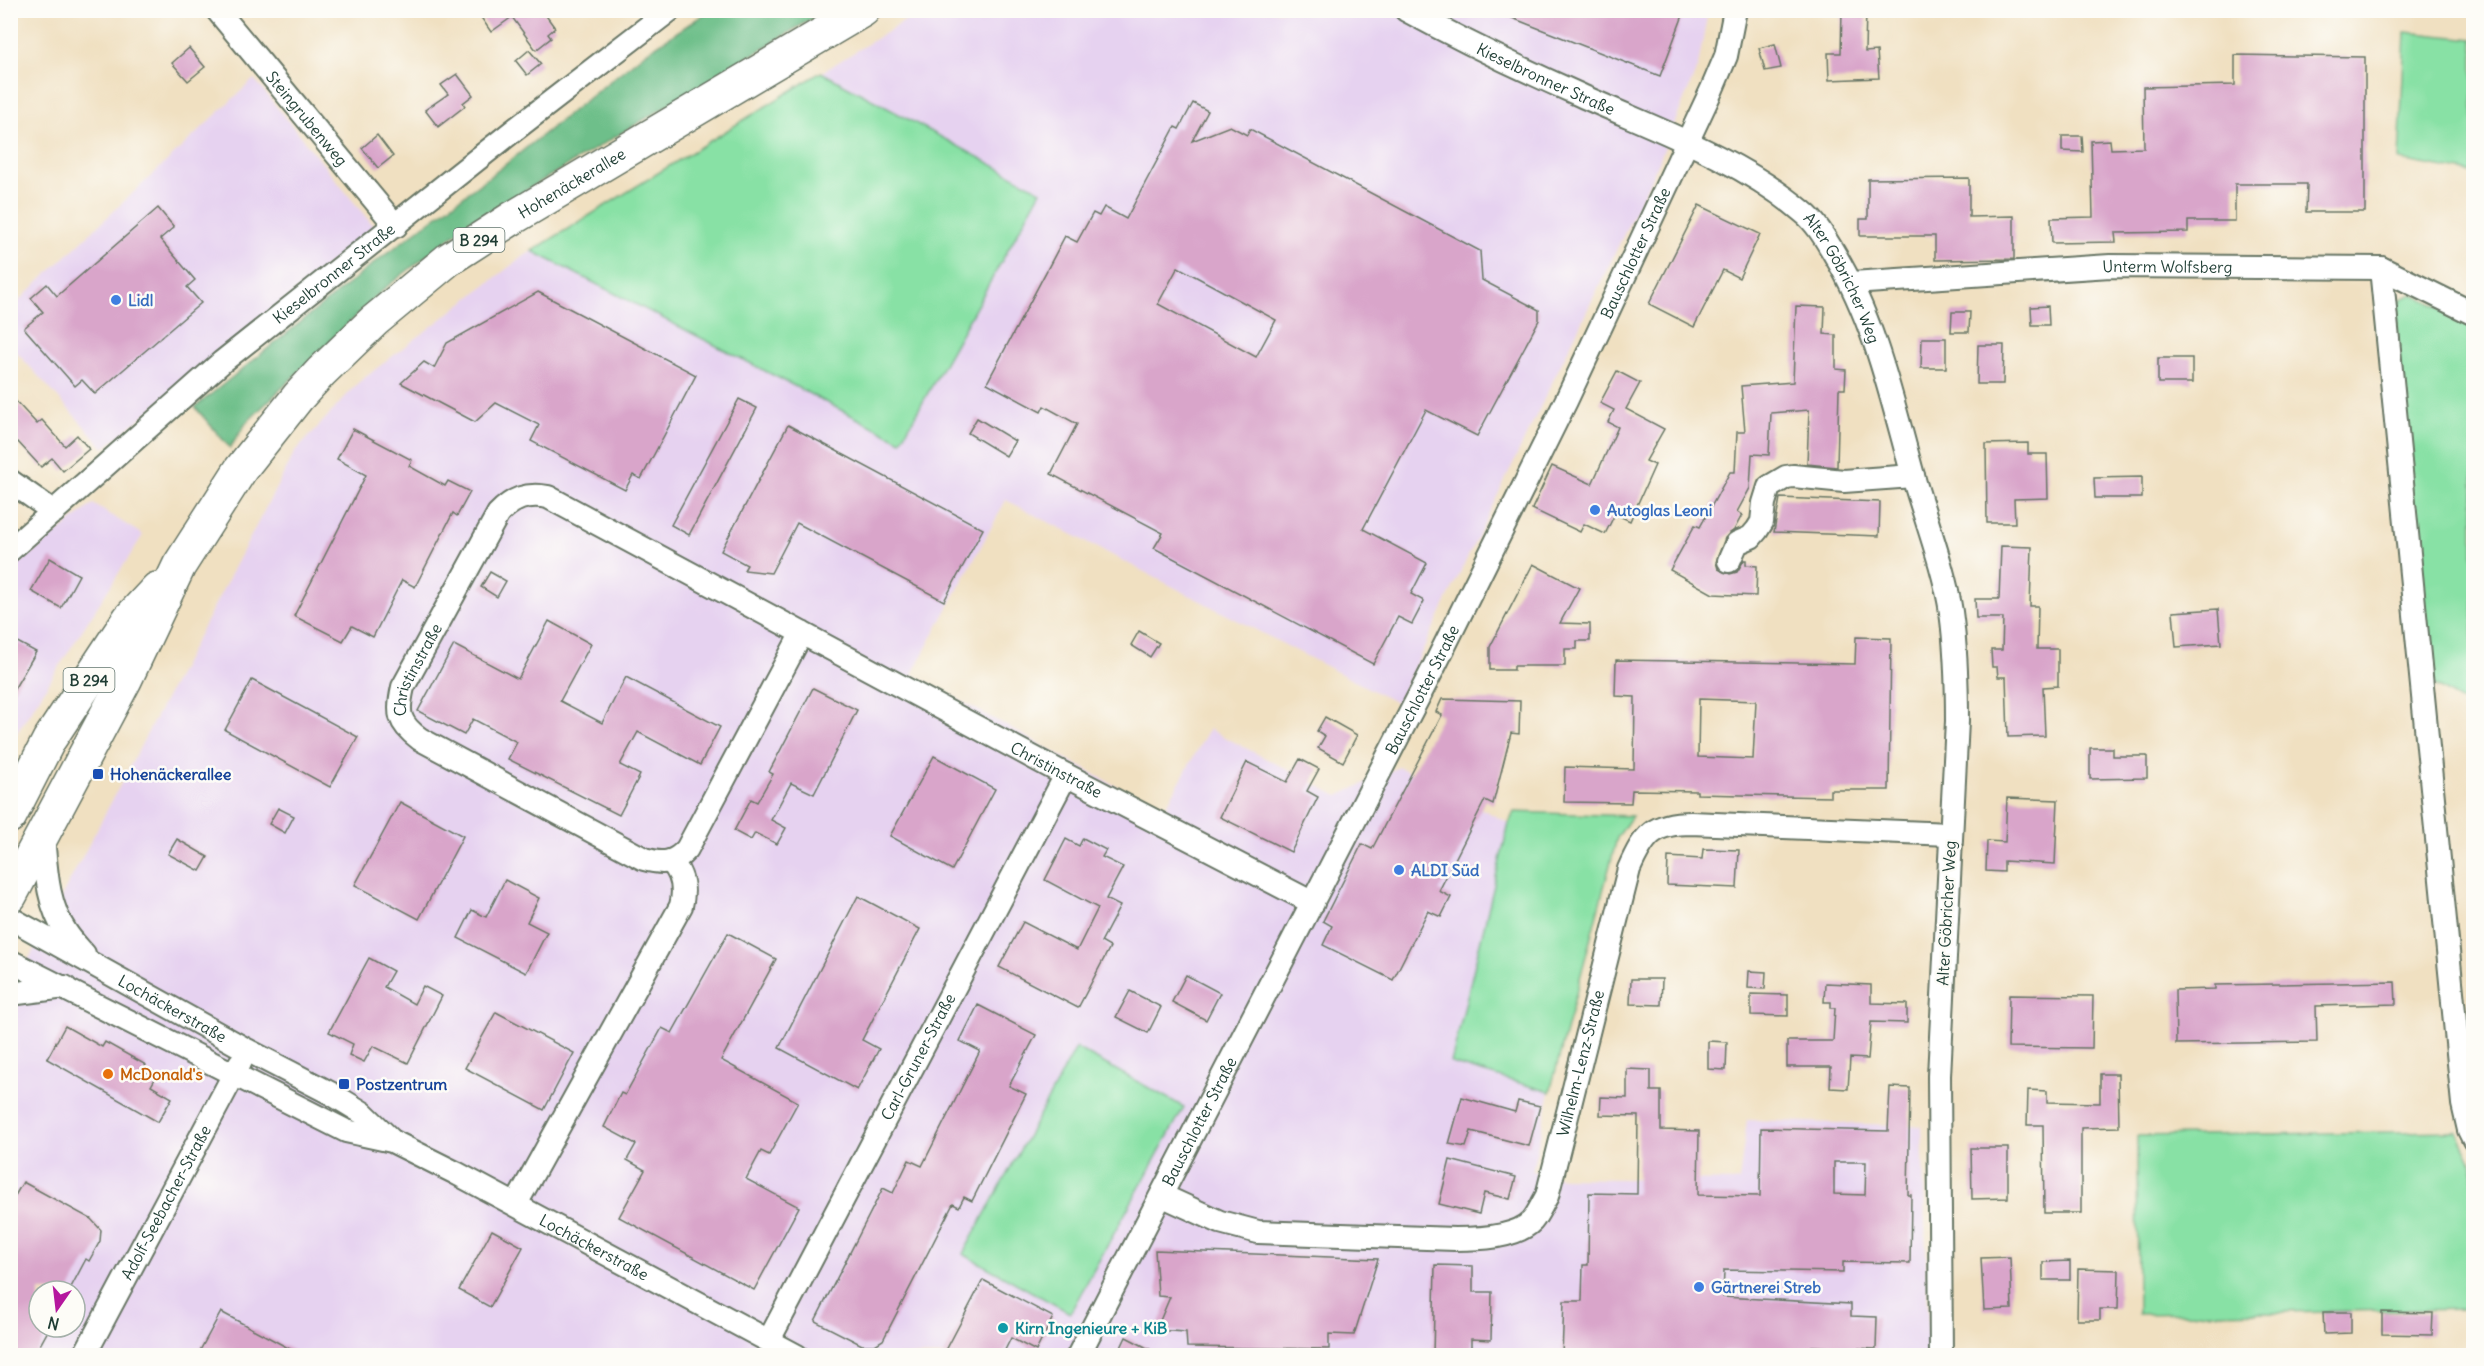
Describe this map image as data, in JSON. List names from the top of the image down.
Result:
{
  "streets": {
    "main road": ["Hohenäckerallee", "B 294"],
    "street": [
      "Kieselbronner Straße",
      "Steingrubenweg",
      "Bauschlotter Straße",
      "Unterm Wolfsberg",
      "Alter Göbricher Weg",
      "Christinstraße",
      "Lochäckerstraße",
      "Carl-Gruner-Straße",
      "Wilhelm-Lenz-Straße",
      "Adolf-Seebacher-Straße"
    ]
  },
  "crossings": [
    ["Kieselbronner Straße", "Steingrubenweg"],
    ["Kieselbronner Straße", "Bauschlotter Straße"],
    ["Kieselbronner Straße", "Alter Göbricher Weg"],
    ["Bauschlotter Straße", "Alter Göbricher Weg"],
    ["Bauschlotter Straße", "Christinstraße"],
    ["Bauschlotter Straße", "Wilhelm-Lenz-Straße"],
    ["Unterm Wolfsberg", "Alter Göbricher Weg"],
    ["Alter Göbricher Weg", "Wilhelm-Lenz-Straße"],
    ["Christinstraße", "Carl-Gruner-Straße"],
    ["Lochäckerstraße", "Carl-Gruner-Straße"],
    ["Lochäckerstraße", "Adolf-Seebacher-Straße"]
  ],
  "places": {
    "other": [
      "Lidl",
      "Autoglas Leoni",
      "ALDI Süd",
      "McDonald's",
      "Gärtnerei Streb",
      "Kirn Ingenieure + KiB"
    ],
    "transit": ["Hohenäckerallee", "Postzentrum"]
  },
  "north": "bottom"
}
